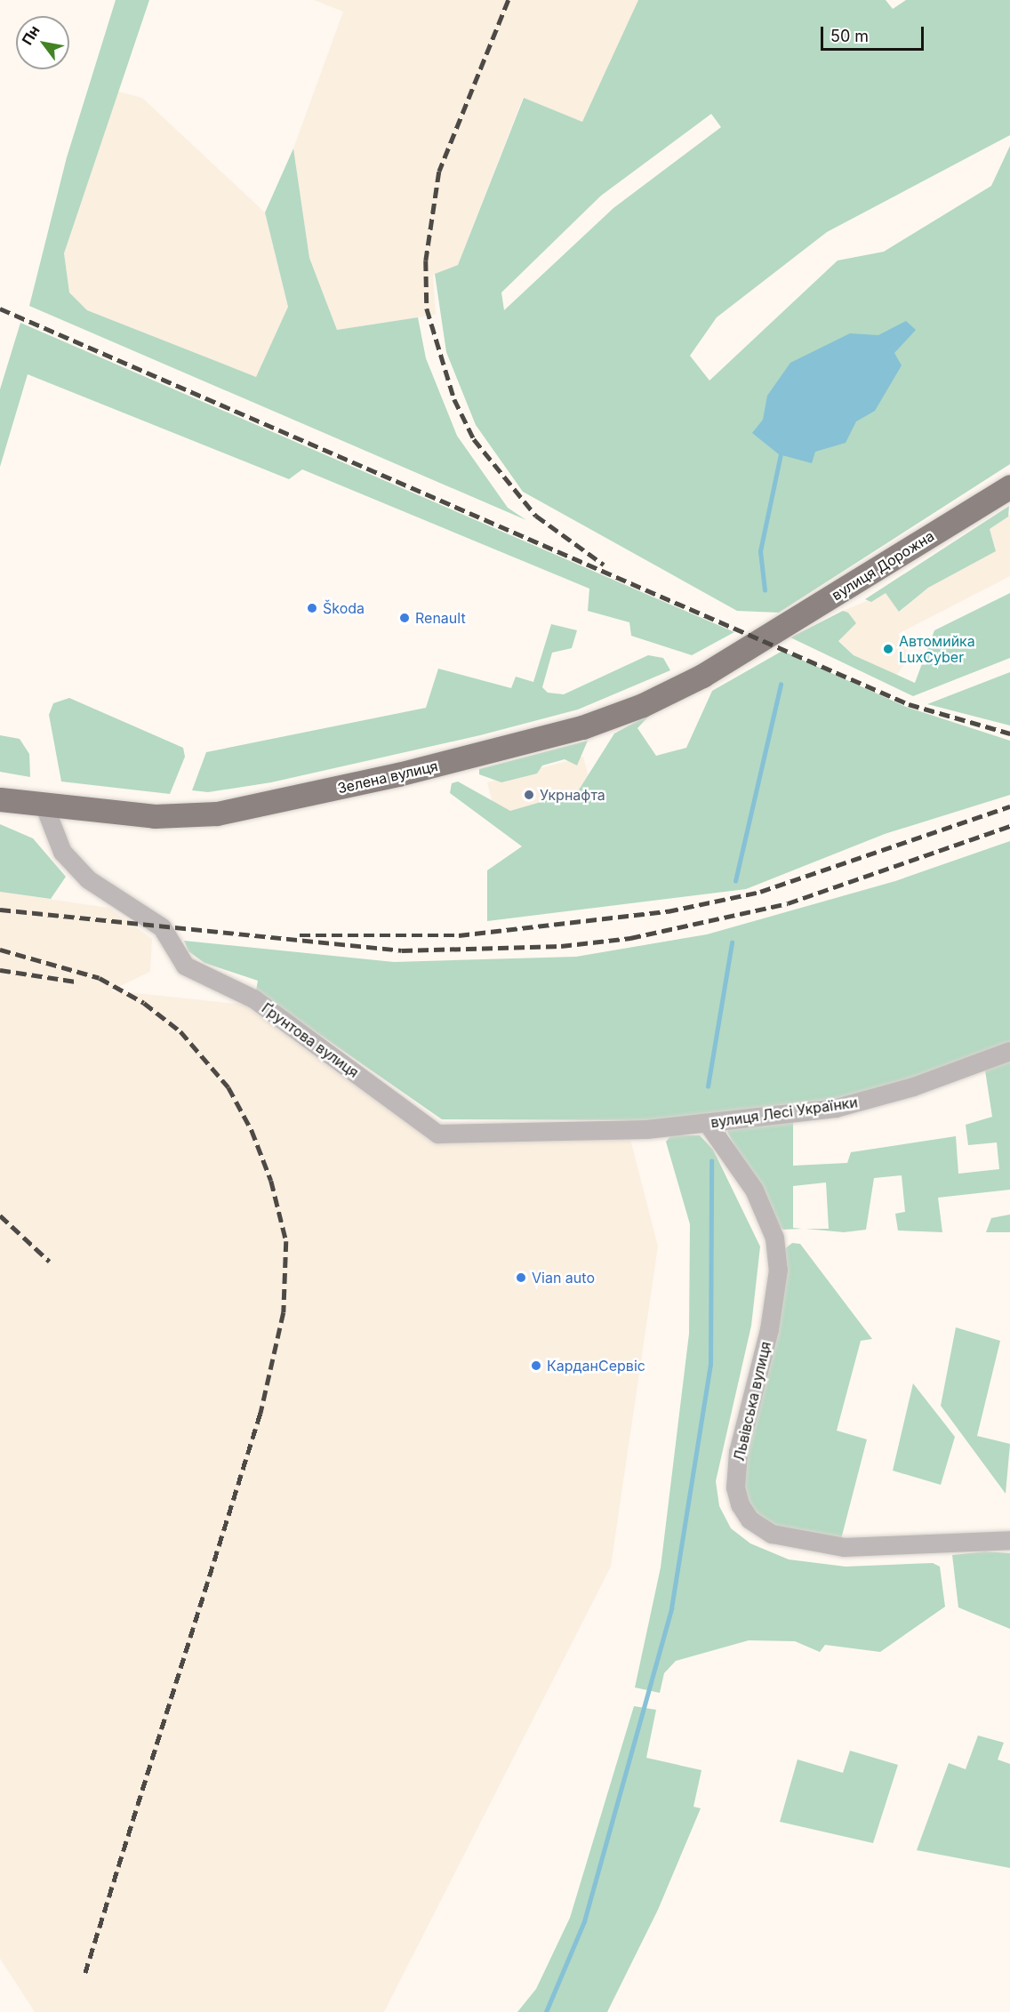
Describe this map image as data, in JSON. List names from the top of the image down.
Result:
{
  "streets": {
    "main road": ["вулиця Дорожна", "Зелена вулиця"],
    "street": ["Ґрунтова вулиця", "вулиця Лесі Українки", "Львівська вулиця"]
  },
  "crossings": [
    ["вулиця Дорожна", "Зелена вулиця"],
    ["Зелена вулиця", "Ґрунтова вулиця"],
    ["Ґрунтова вулиця", "вулиця Лесі Українки"],
    ["вулиця Лесі Українки", "Львівська вулиця"]
  ],
  "places": [
    "Škoda",
    "Renault",
    "Автомийка LuxCyber",
    "Укрнафта",
    "Vian auto",
    "КарданСервіс"
  ],
  "scale_bar": "50 m",
  "north": "top left"
}
